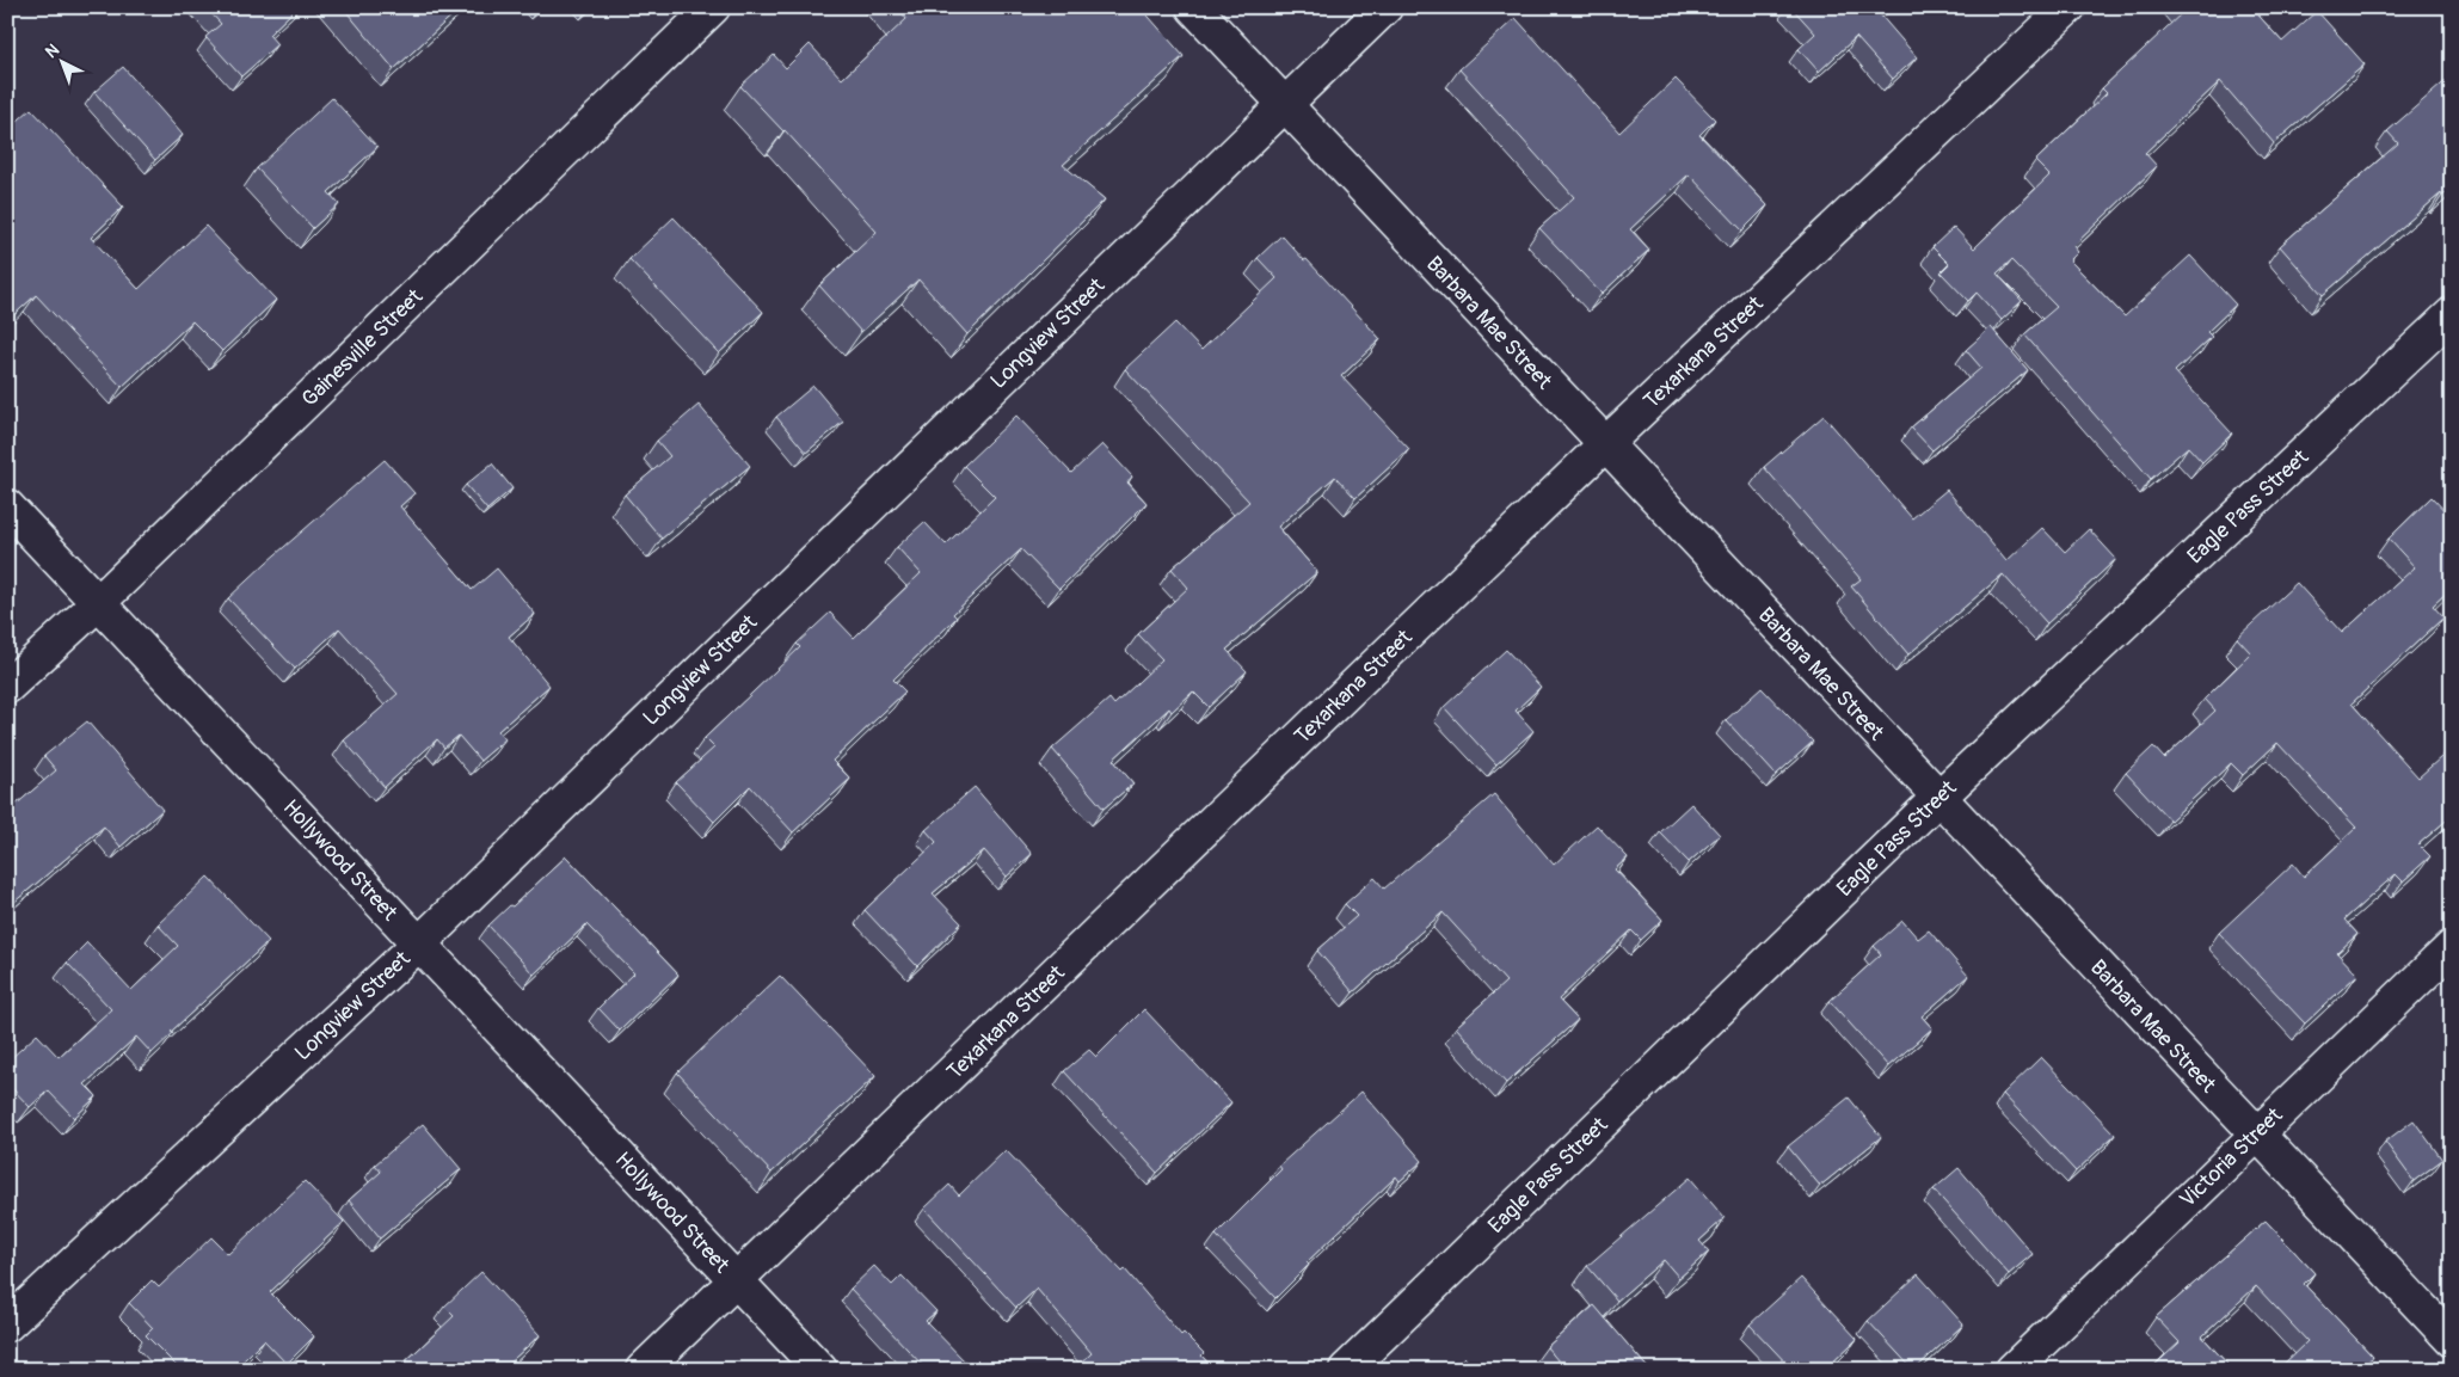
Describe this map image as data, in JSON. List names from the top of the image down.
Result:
{
  "streets": {
    "street": [
      "Barbara Mae Street",
      "Longview Street",
      "Gainesville Street",
      "Texarkana Street",
      "Eagle Pass Street",
      "Hollywood Street",
      "Victoria Street"
    ]
  },
  "crossings": [
    ["Barbara Mae Street", "Longview Street"],
    ["Barbara Mae Street", "Texarkana Street"],
    ["Barbara Mae Street", "Eagle Pass Street"],
    ["Barbara Mae Street", "Victoria Street"],
    ["Longview Street", "Hollywood Street"],
    ["Gainesville Street", "Hollywood Street"],
    ["Texarkana Street", "Hollywood Street"]
  ],
  "north": "top left"
}
